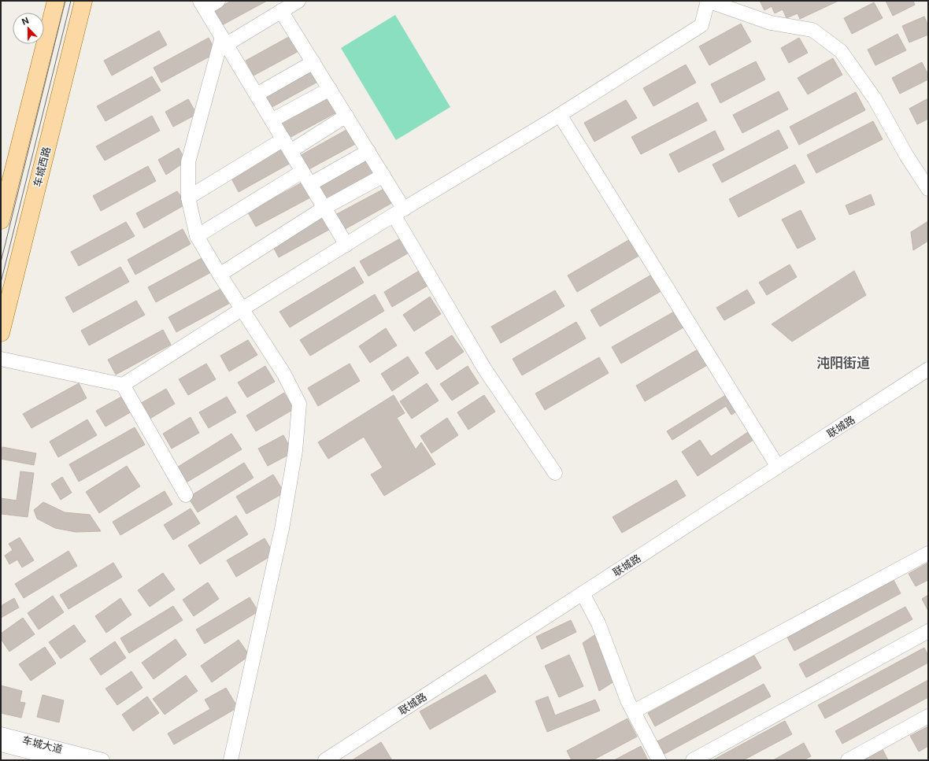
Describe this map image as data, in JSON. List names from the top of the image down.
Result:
{
  "streets": {
    "main road": ["车城西路"],
    "street": ["联城路", "车城大道"]
  },
  "districts": ["沌阳街道"],
  "north": "top"
}
